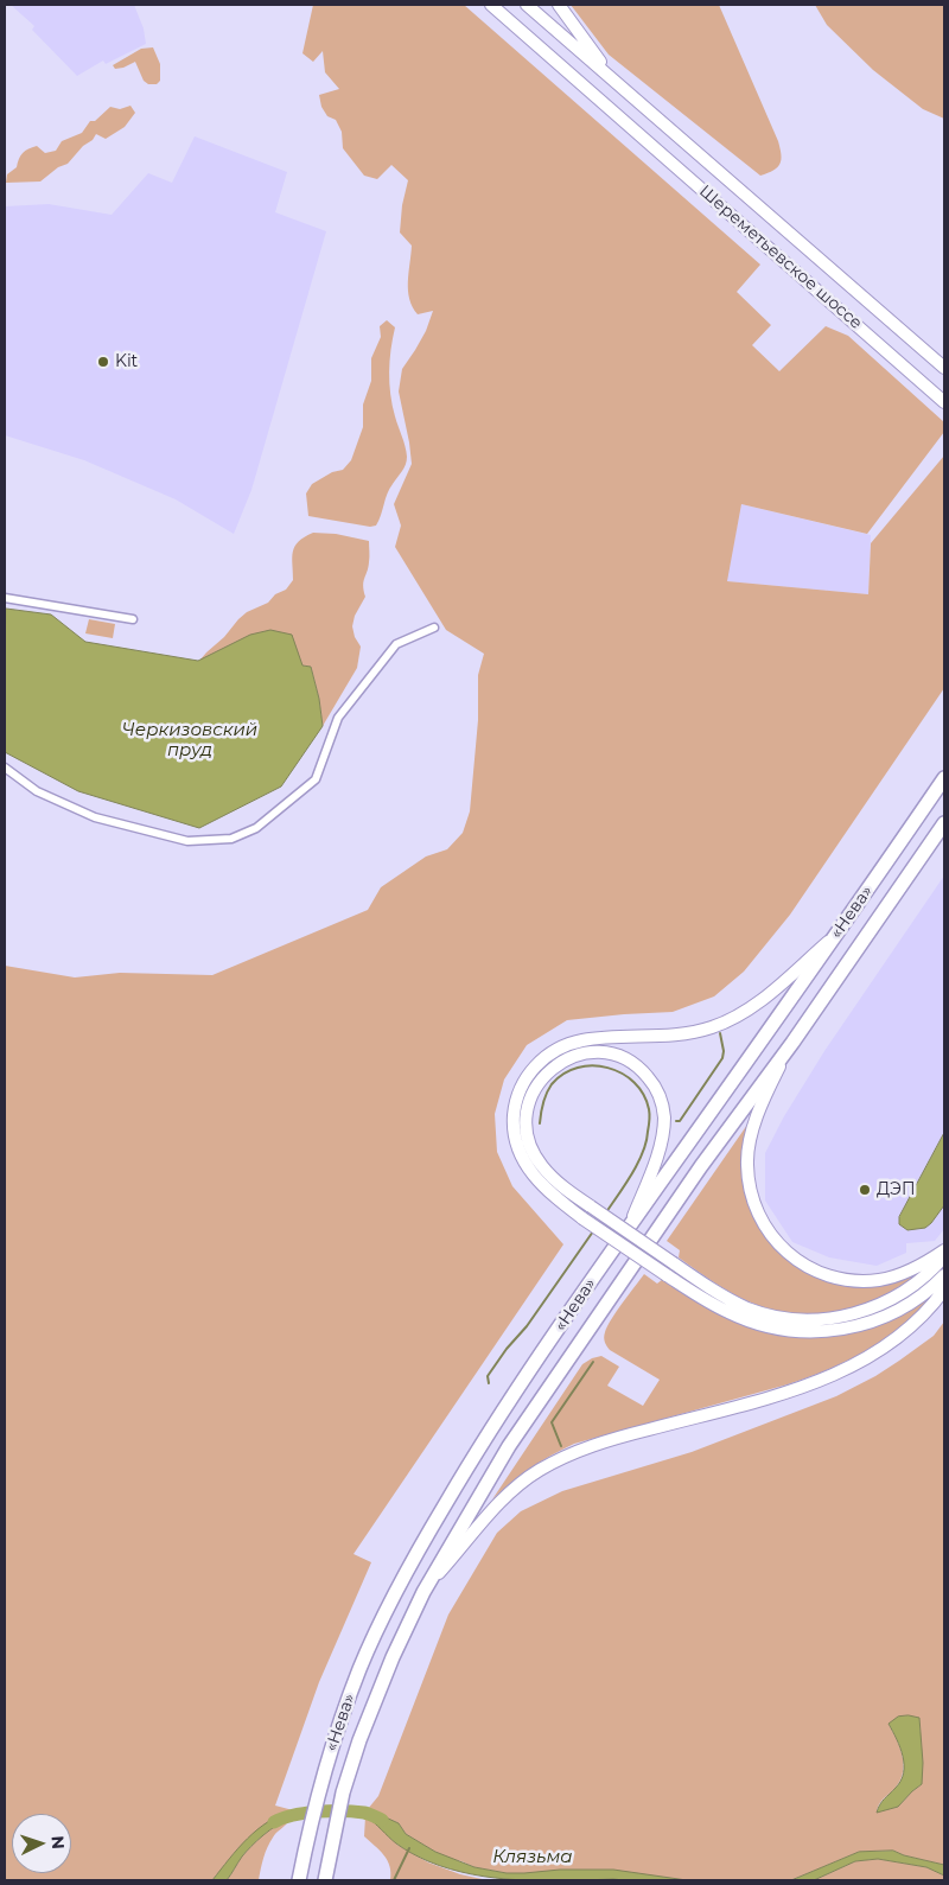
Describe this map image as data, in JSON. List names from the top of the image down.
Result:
{
  "streets": {
    "highway": ["«Нева»"],
    "main road": ["Шереметьевское шоссе"]
  },
  "water": ["Черкизовский пруд", "Клязьма"],
  "places": ["Kit", "ДЭП"],
  "north": "right"
}
